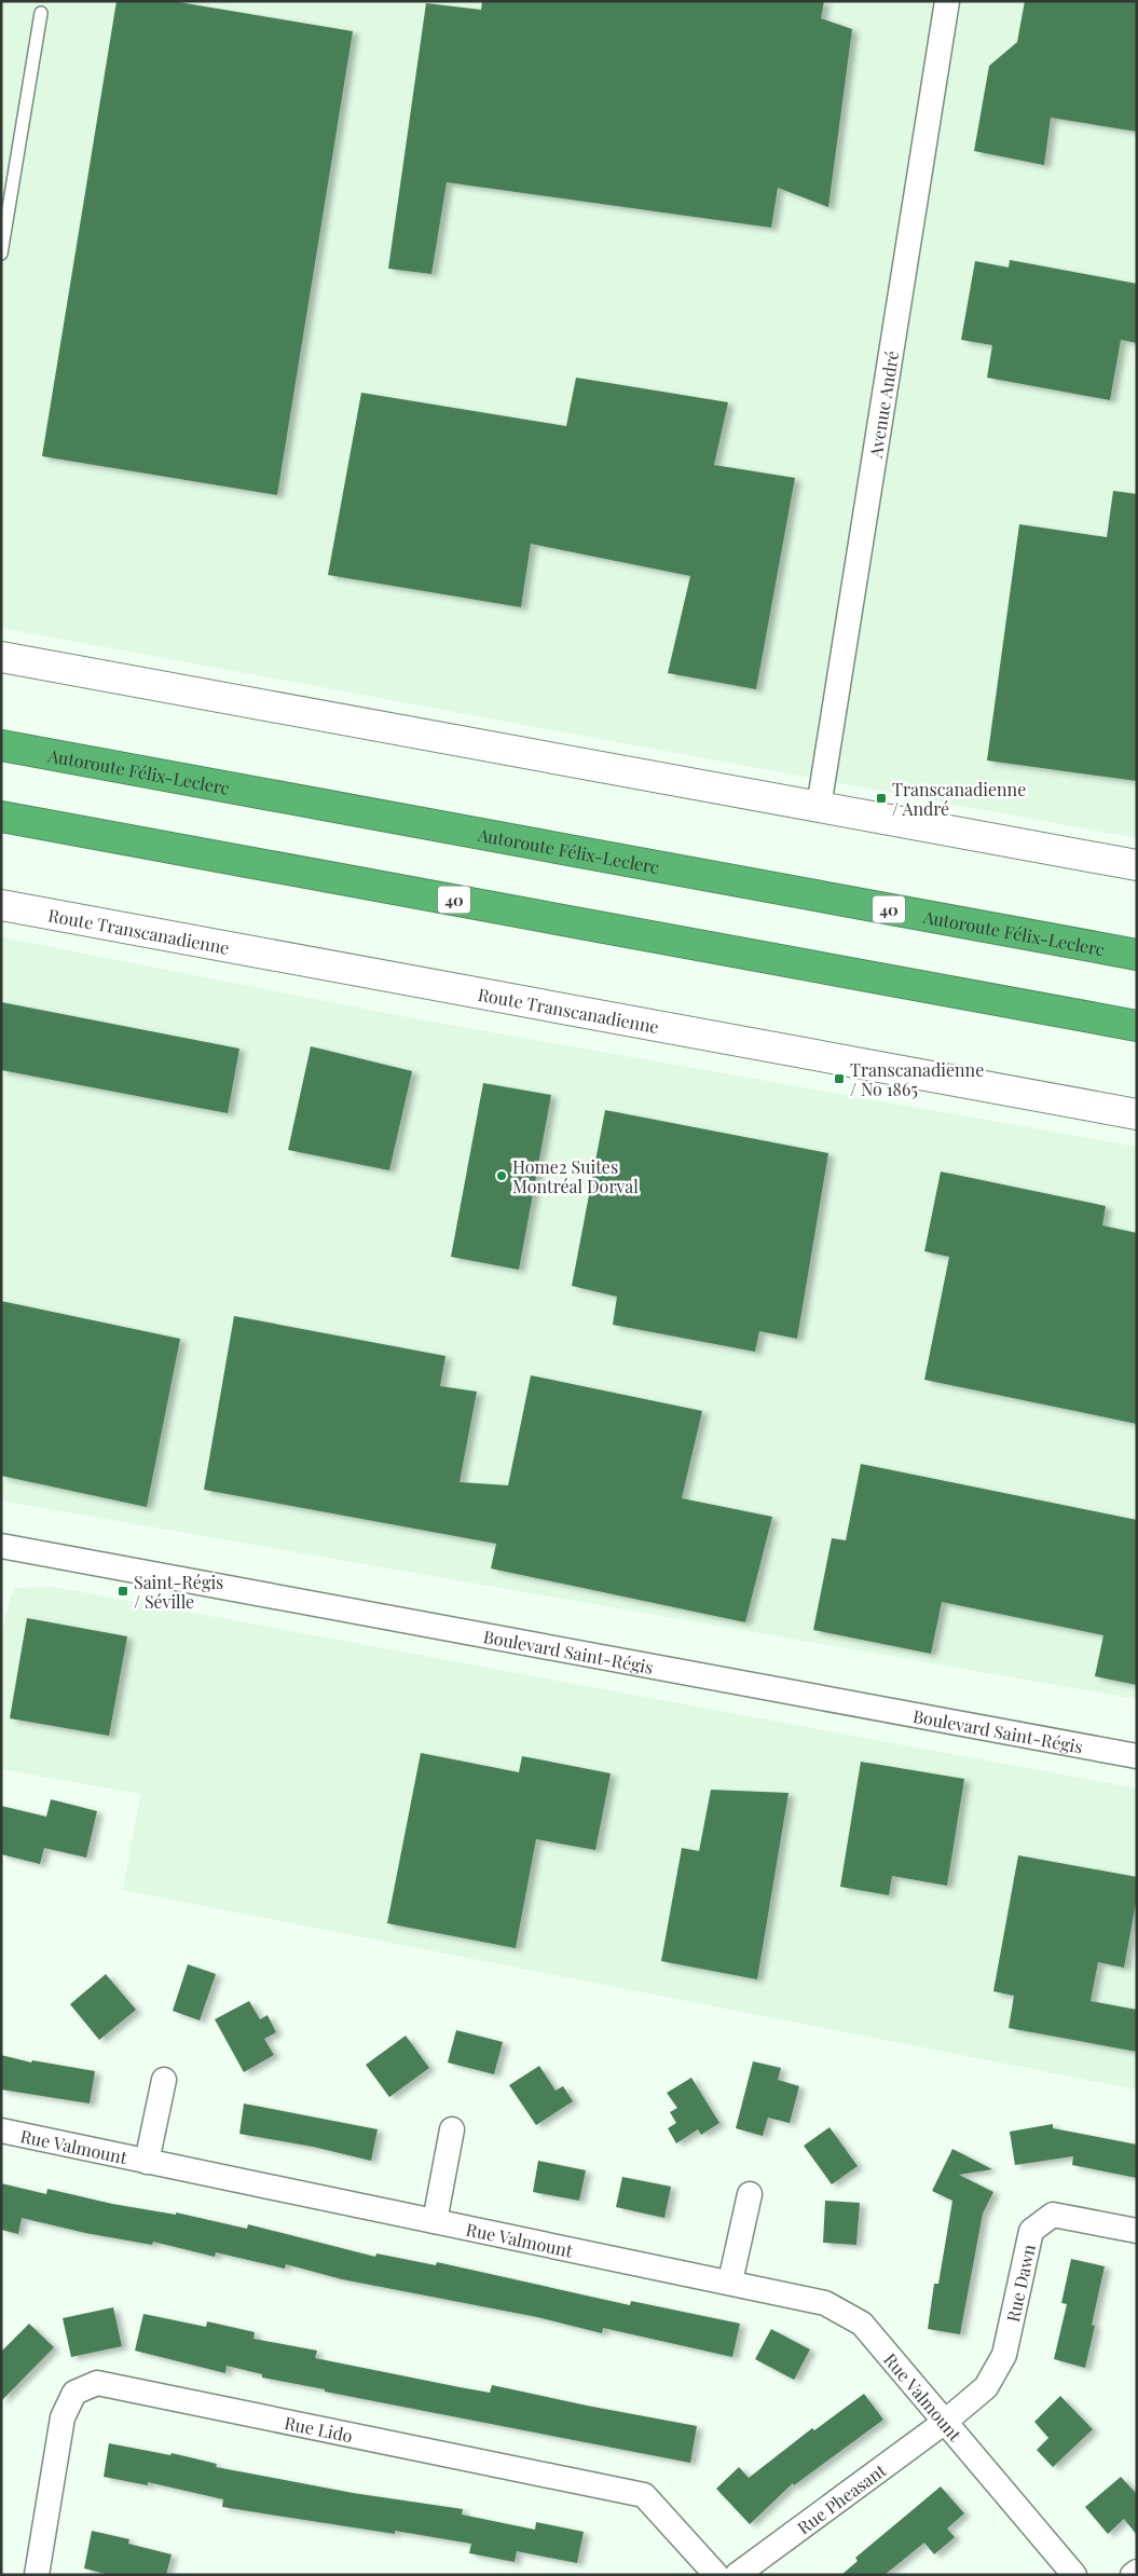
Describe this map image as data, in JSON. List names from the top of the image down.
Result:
{
  "streets": {
    "highway": ["Autoroute Félix-Leclerc", "40"],
    "main road": ["Route Transcanadienne"],
    "street": [
      "Avenue André",
      "Boulevard Saint-Régis",
      "Rue Valmount",
      "Rue Dawn",
      "Rue Lido",
      "Rue Pheasant"
    ]
  },
  "crossings": [
    ["Rue Valmount", "Rue Dawn"],
    ["Rue Valmount", "Rue Pheasant"],
    ["Rue Dawn", "Rue Pheasant"]
  ],
  "places": {
    "transit": ["Transcanadienne / André", "Transcanadienne / No 1865", "Saint-Régis / Séville"],
    "other": ["Home2 Suites Montréal Dorval"]
  }
}
